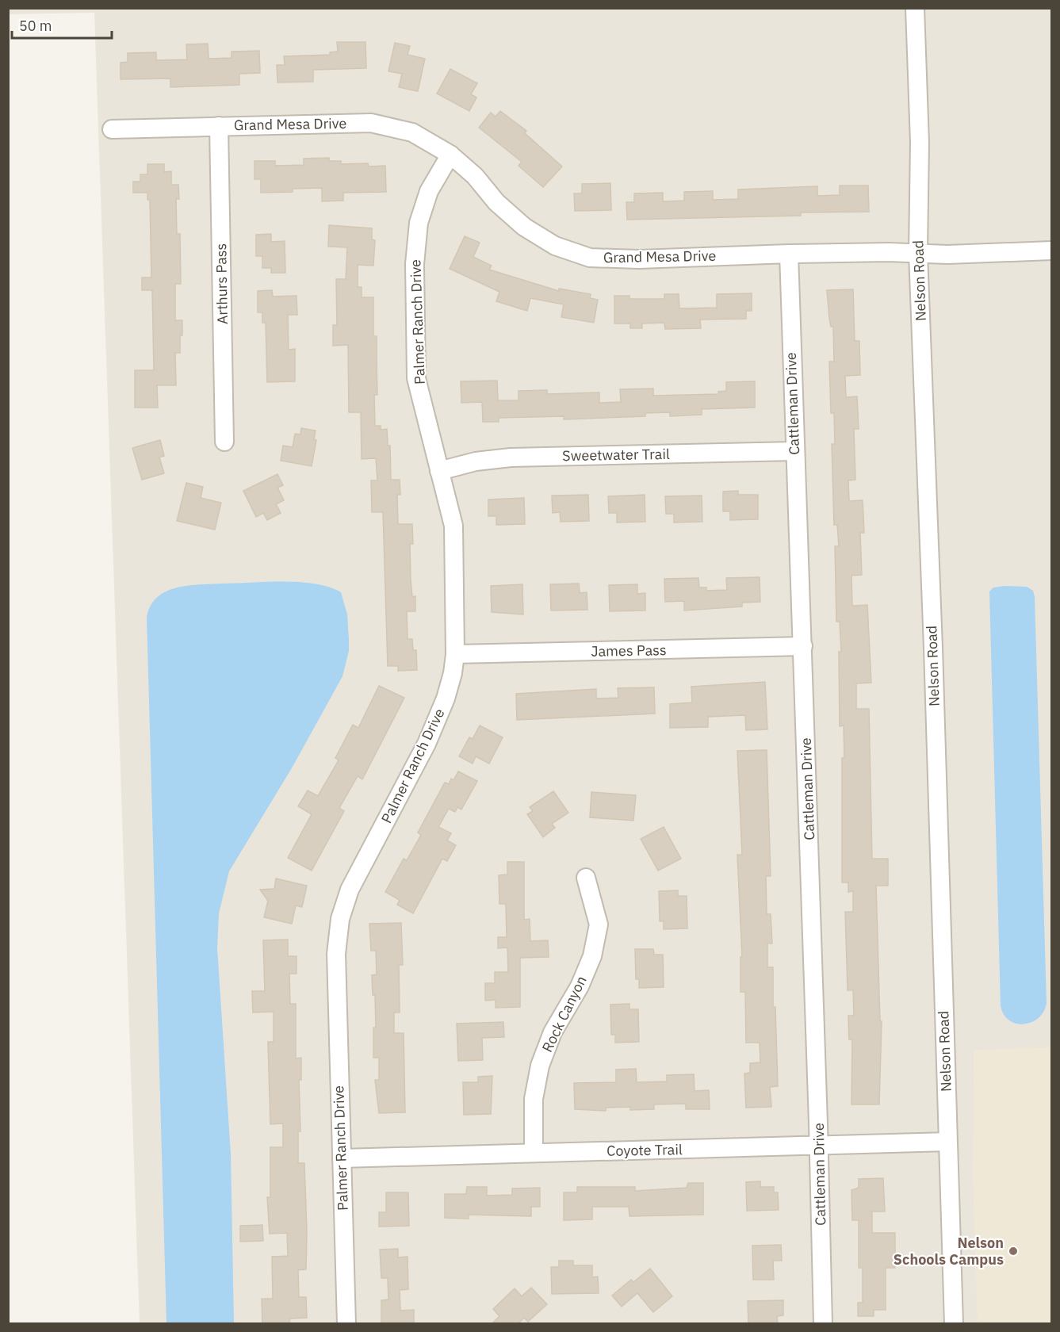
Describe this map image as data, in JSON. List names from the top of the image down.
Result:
{
  "streets": {
    "street": [
      "Grand Mesa Drive",
      "Nelson Road",
      "Arthurs Pass",
      "Palmer Ranch Drive",
      "Cattleman Drive",
      "Sweetwater Trail",
      "James Pass",
      "Rock Canyon",
      "Coyote Trail"
    ]
  },
  "crossings": [
    ["Grand Mesa Drive", "Nelson Road"],
    ["Grand Mesa Drive", "Arthurs Pass"],
    ["Grand Mesa Drive", "Palmer Ranch Drive"],
    ["Grand Mesa Drive", "Cattleman Drive"],
    ["Nelson Road", "Coyote Trail"],
    ["Palmer Ranch Drive", "Sweetwater Trail"],
    ["Palmer Ranch Drive", "James Pass"],
    ["Palmer Ranch Drive", "Coyote Trail"],
    ["Cattleman Drive", "Sweetwater Trail"],
    ["Cattleman Drive", "James Pass"],
    ["Cattleman Drive", "Coyote Trail"],
    ["Rock Canyon", "Coyote Trail"]
  ],
  "places": ["Nelson Schools Campus"],
  "scale_bar": "50 m"
}
